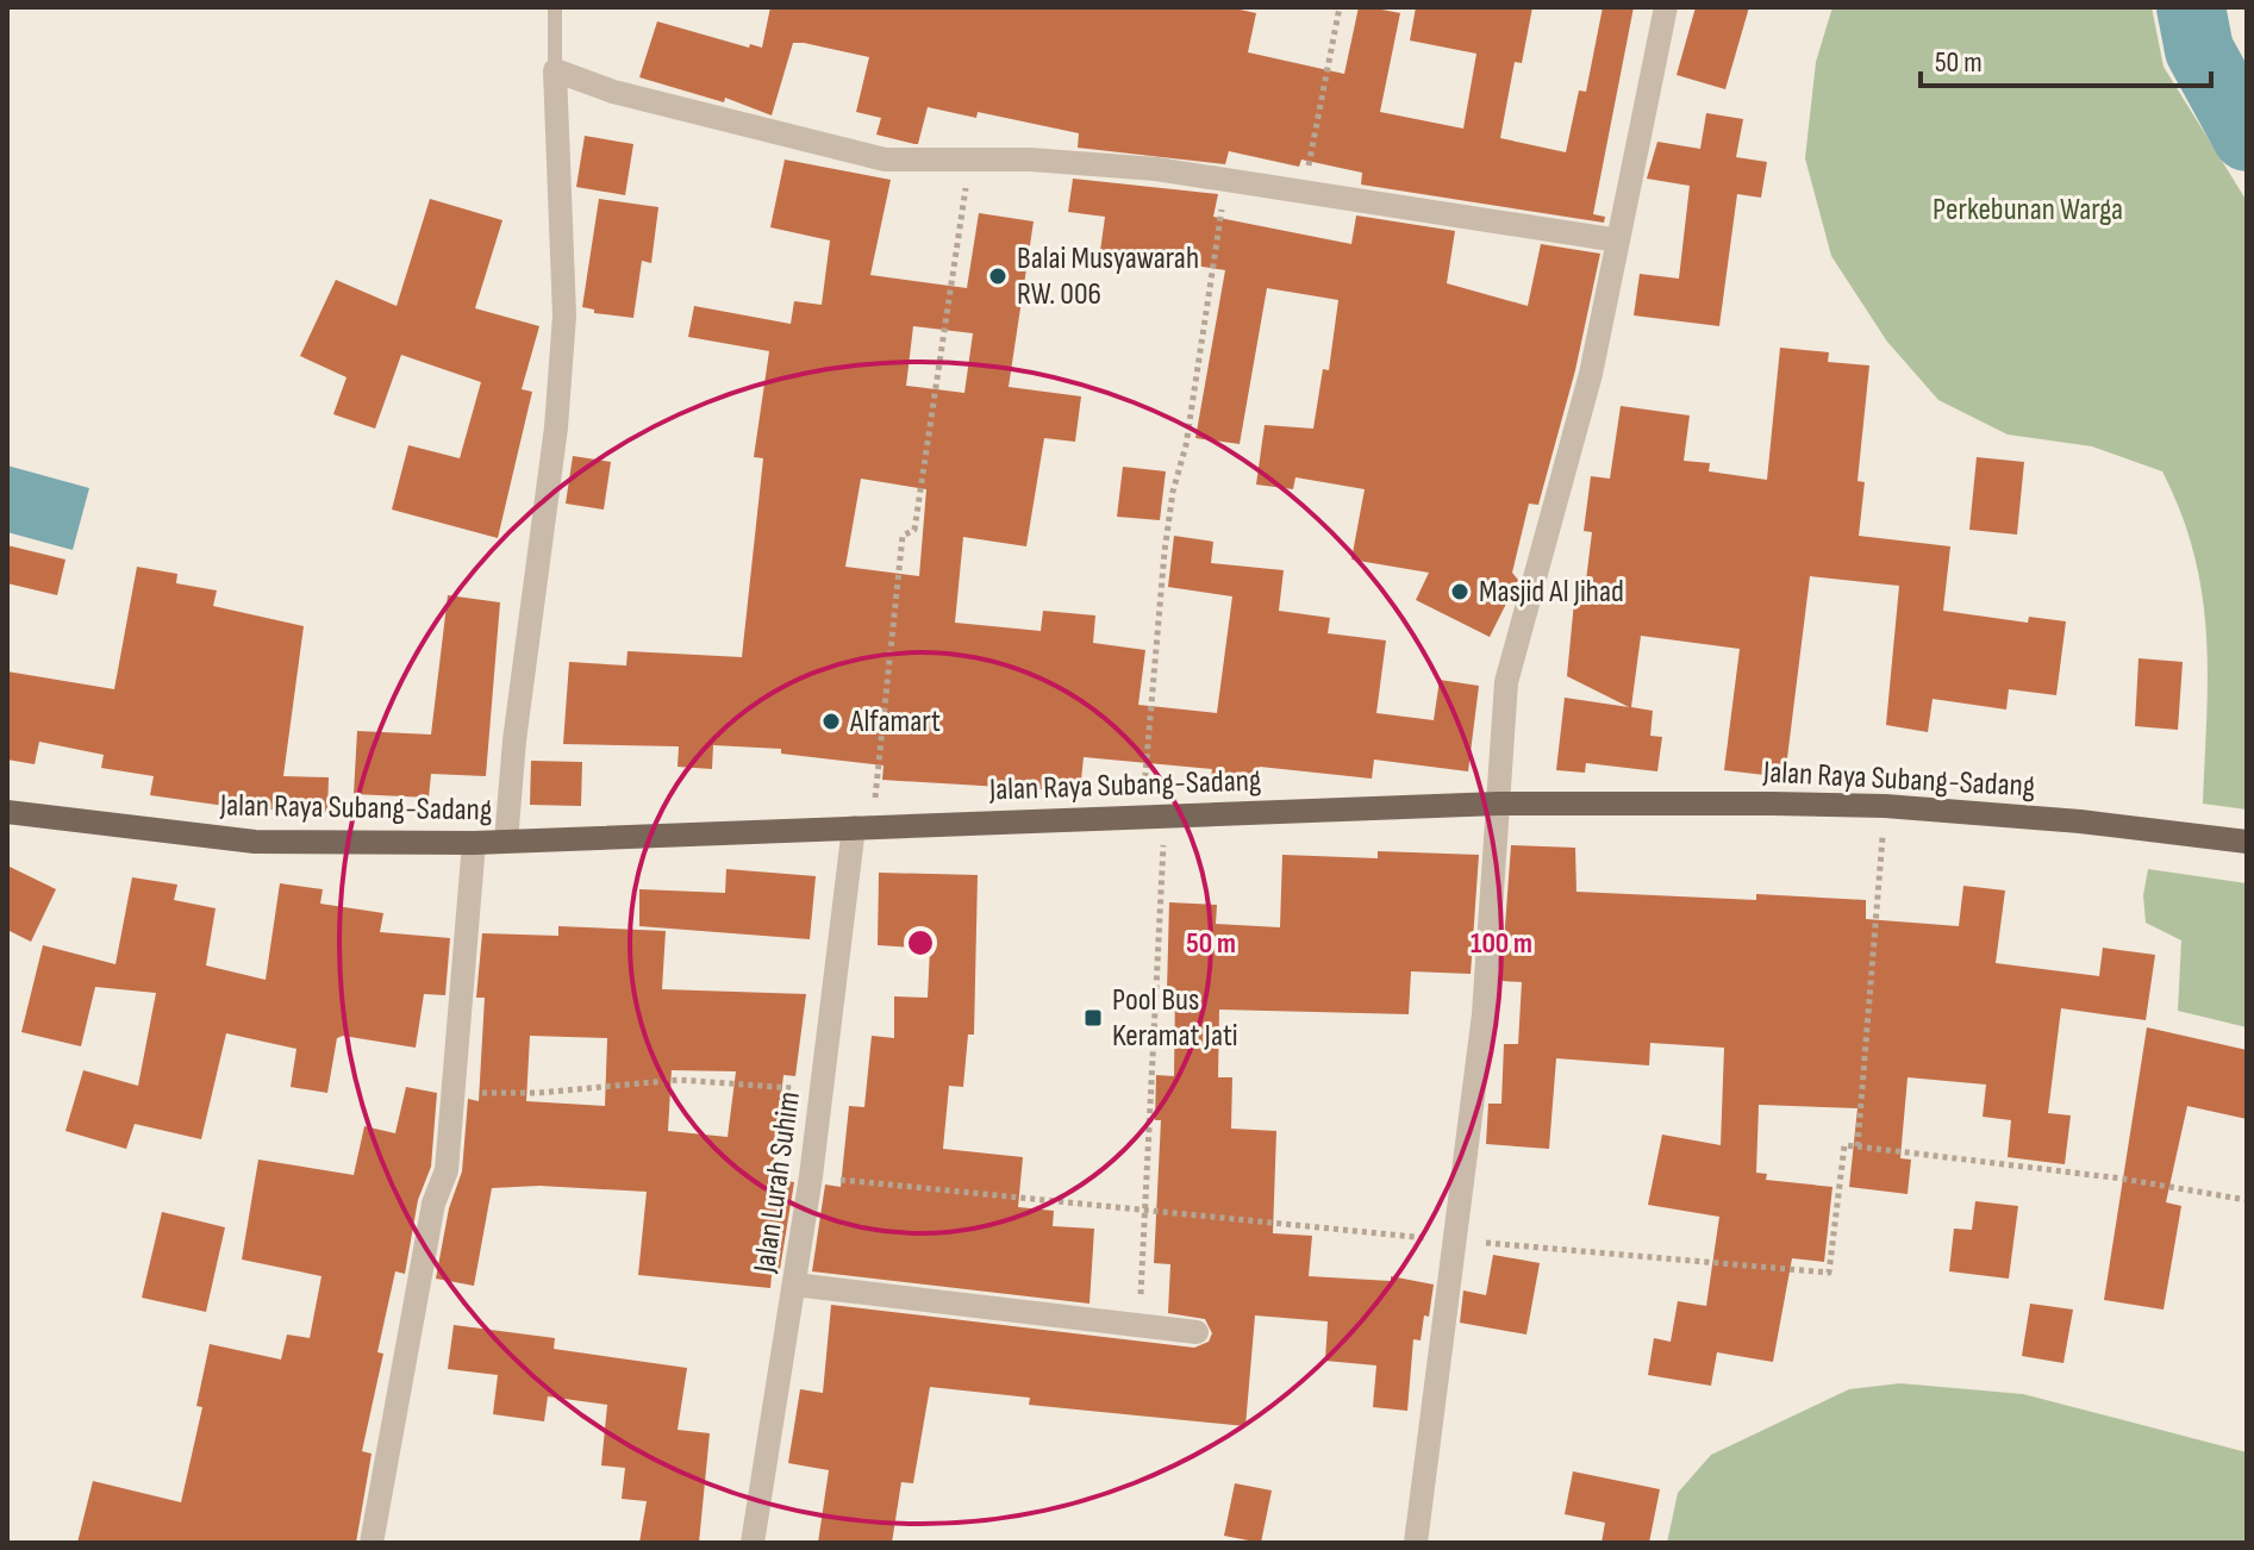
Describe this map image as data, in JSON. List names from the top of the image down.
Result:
{
  "streets": {
    "main road": ["Jalan Raya Subang-Sadang"],
    "street": ["Jalan Lurah Suhim"]
  },
  "crossings": [
    ["Jalan Raya Subang-Sadang", "Jalan Lurah Suhim"]
  ],
  "parks": ["Perkebunan Warga"],
  "places": {
    "other": ["Balai Musyawarah RW. 006", "Masjid Al Jihad", "Alfamart"],
    "transit": ["Pool Bus Keramat Jati"]
  },
  "scale_bar": "50 m",
  "rings": ["50 m", "100 m"]
}
